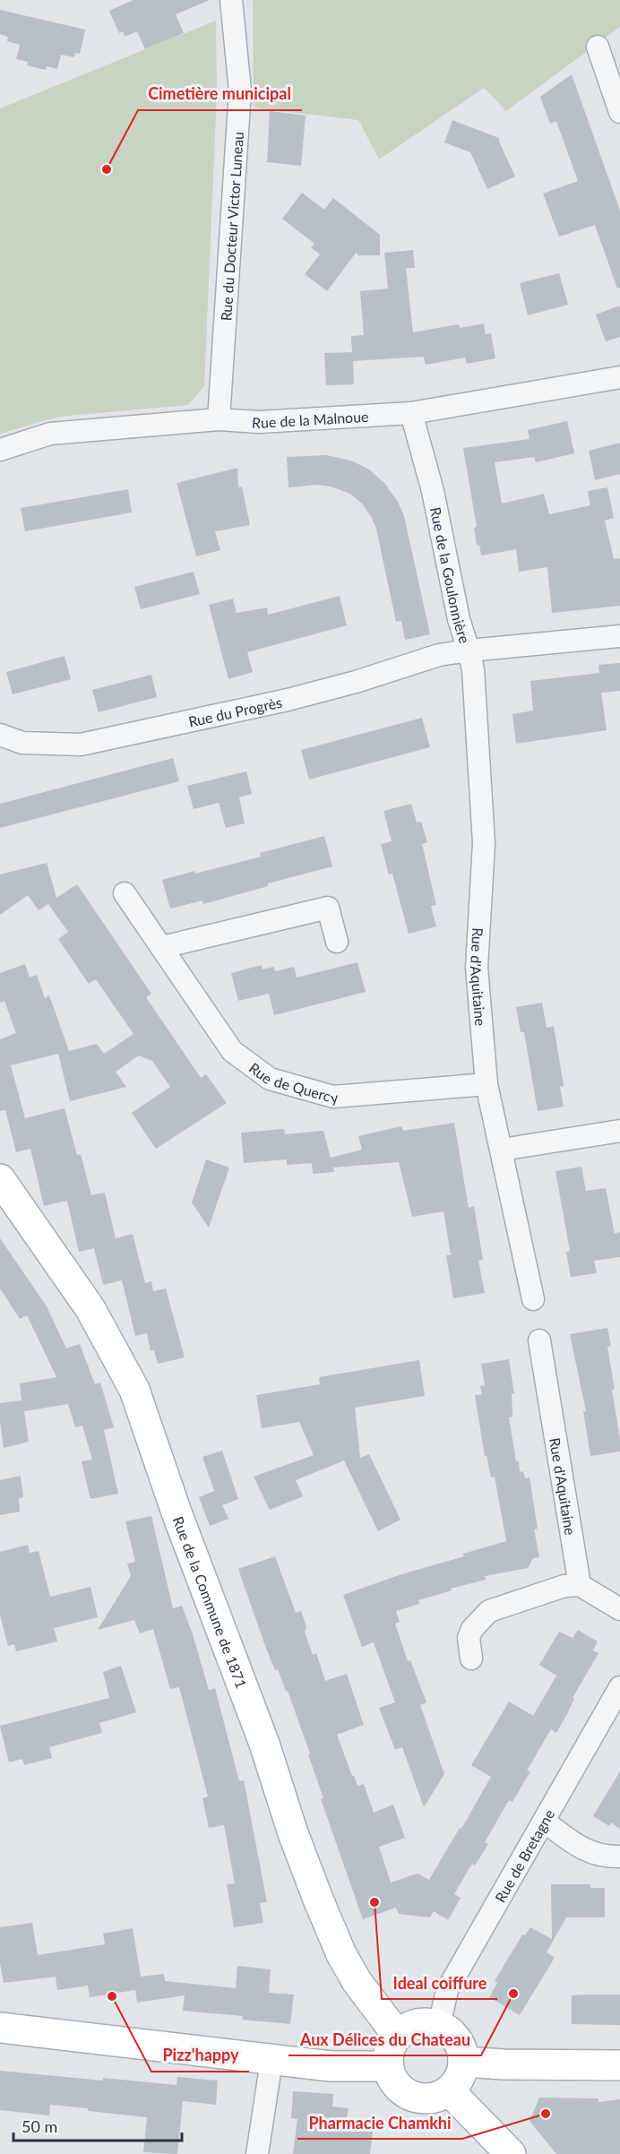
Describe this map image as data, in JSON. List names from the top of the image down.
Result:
{
  "streets": {
    "street": [
      "Rue du Docteur Victor Luneau",
      "Rue de la Malnoue",
      "Rue de la Goulonnière",
      "Rue du Progrès",
      "Rue d'Aquitaine",
      "Rue de Quercy",
      "Rue de la Commune de 1871",
      "Rue de Bretagne"
    ]
  },
  "crossings": [
    ["Rue du Docteur Victor Luneau", "Rue de la Malnoue"],
    ["Rue de la Malnoue", "Rue de la Goulonnière"],
    ["Rue de la Goulonnière", "Rue du Progrès"],
    ["Rue de la Goulonnière", "Rue d'Aquitaine"],
    ["Rue du Progrès", "Rue d'Aquitaine"],
    ["Rue d'Aquitaine", "Rue de Quercy"],
    ["Rue de la Commune de 1871", "Rue de Bretagne"]
  ],
  "places": [
    "Cimetière municipal",
    "Ideal coiffure",
    "Aux Délices du Chateau",
    "Pizz'happy",
    "Pharmacie Chamkhi"
  ],
  "scale_bar": "50 m"
}
